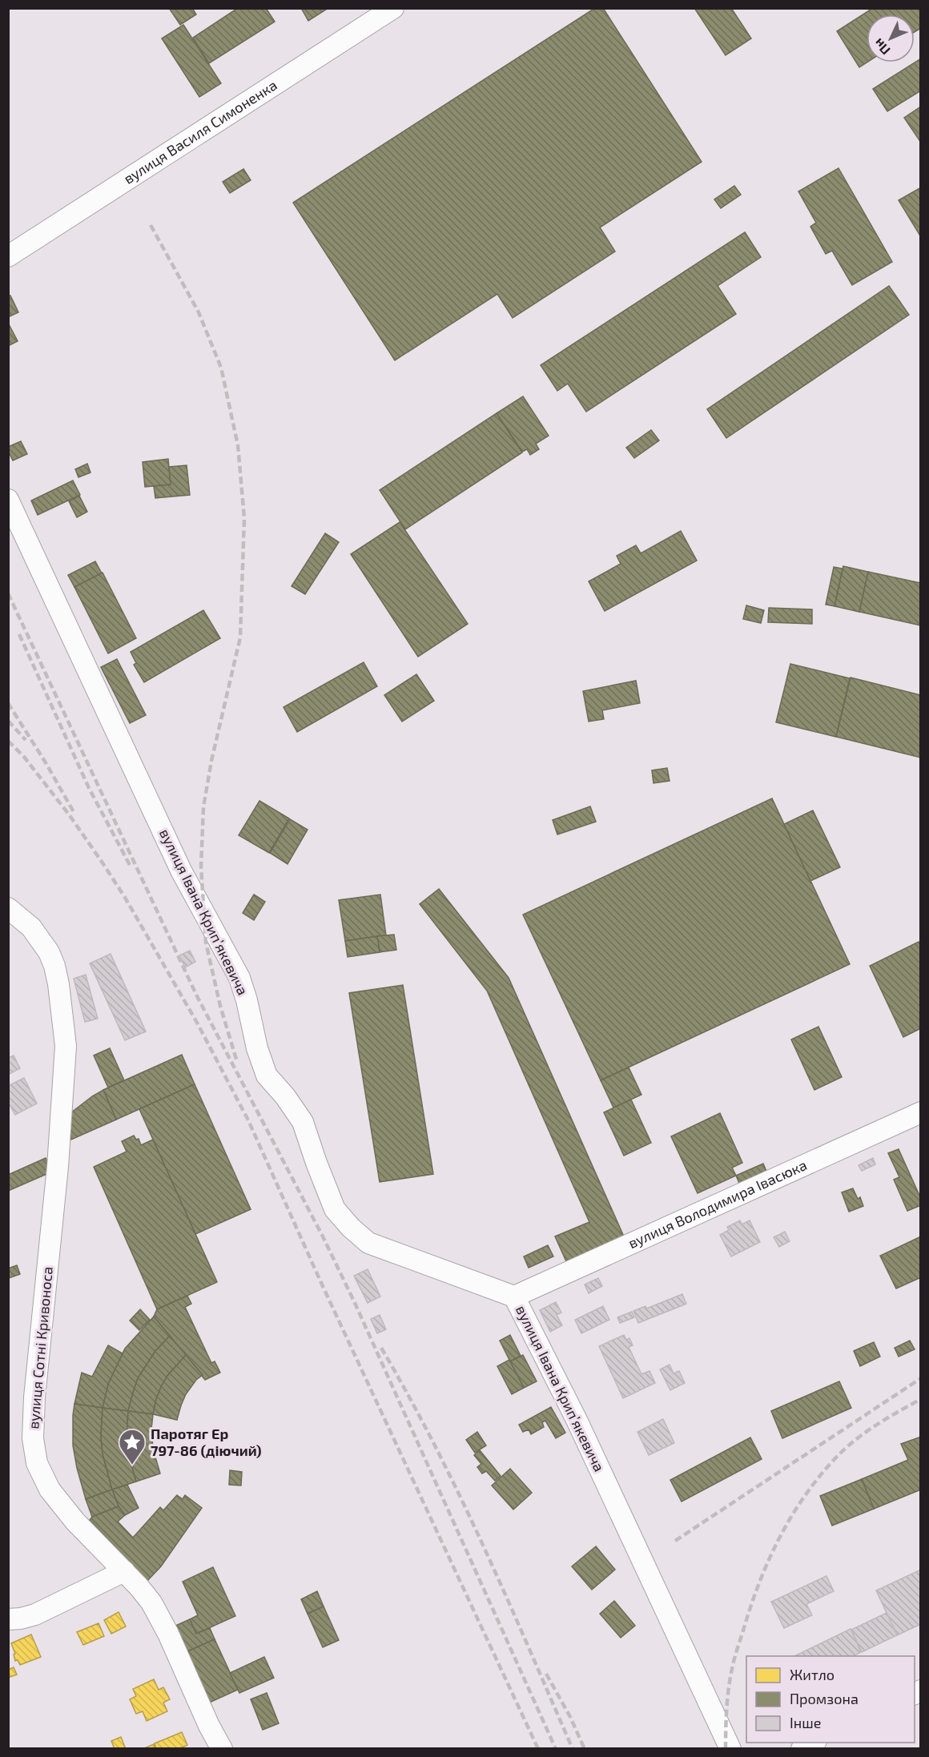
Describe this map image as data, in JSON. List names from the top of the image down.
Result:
{
  "streets": {
    "street": [
      "вулиця Василя Симоненка",
      "вулиця Івана Крипʼякевича",
      "вулиця Володимира Івасюка",
      "вулиця Сотні Кривоноса"
    ]
  },
  "crossings": [
    ["вулиця Івана Крипʼякевича", "вулиця Володимира Івасюка"]
  ],
  "places": {
    "place": ["Паротяг Ер 797-86 (діючий)"]
  },
  "legend": ["Житло", "Промзона", "Інше"],
  "north": "bottom left"
}
